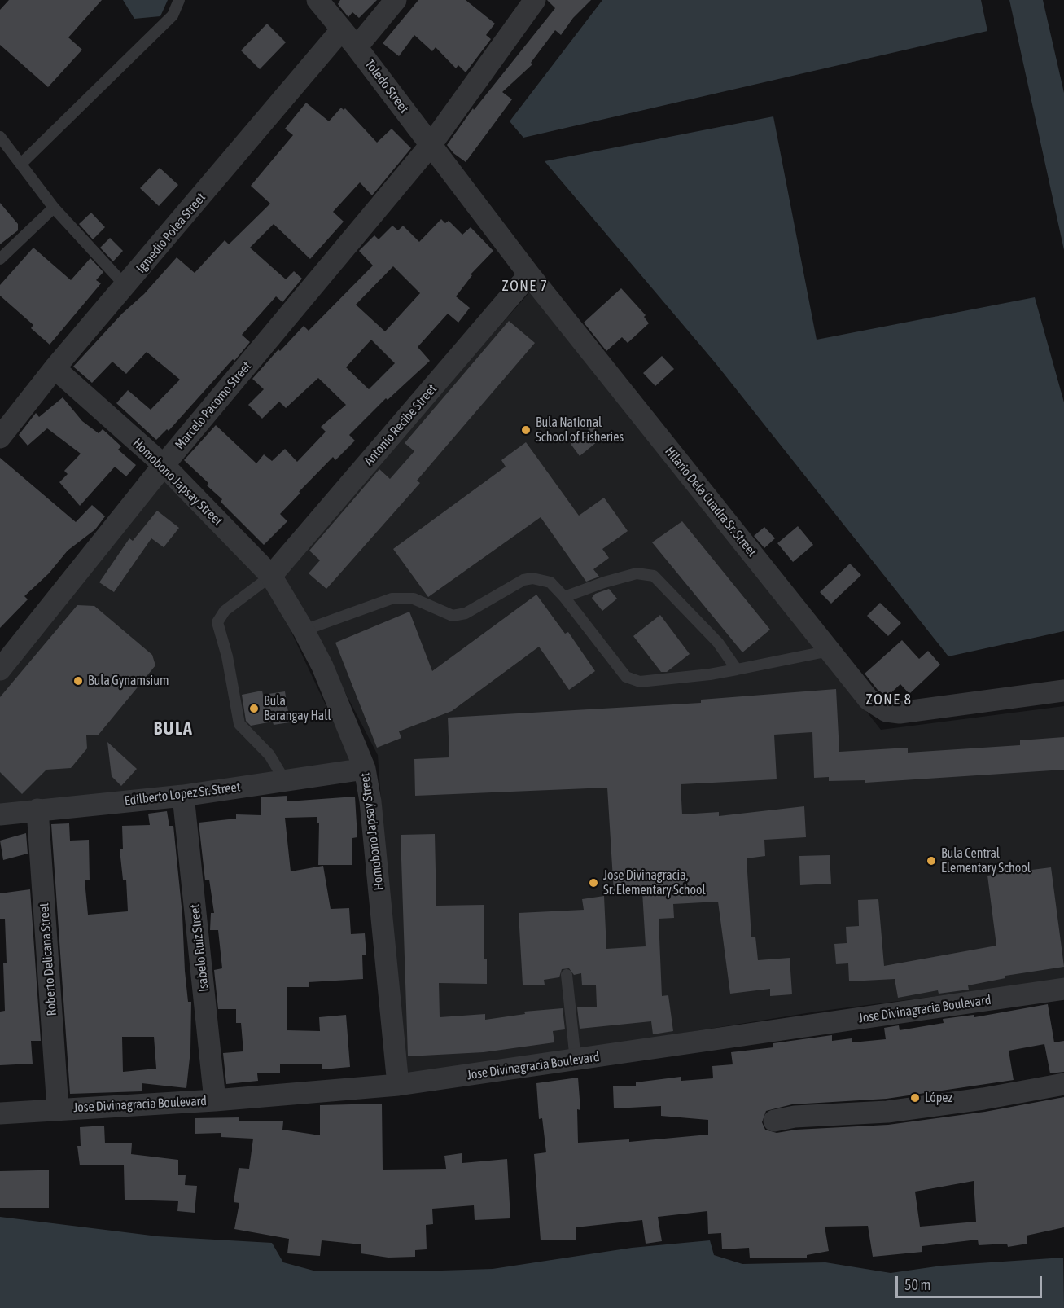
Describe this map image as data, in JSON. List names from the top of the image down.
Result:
{
  "streets": {
    "street": [
      "Toledo Street",
      "Igmedio Polea Street",
      "Marcelo Pacomo Street",
      "Antonio Recibe Street",
      "Homobono Japsay Street",
      "Hilario Dela Cuadra Sr. Street",
      "Edilberto Lopez Sr. Street",
      "Isabelo Ruiz Street",
      "Roberto Delicana Street",
      "Jose Divinagracia Boulevard"
    ]
  },
  "crossings": [
    ["Toledo Street", "Igmedio Polea Street"],
    ["Toledo Street", "Marcelo Pacomo Street"],
    ["Toledo Street", "Hilario Dela Cuadra Sr. Street"],
    ["Igmedio Polea Street", "Homobono Japsay Street"],
    ["Marcelo Pacomo Street", "Homobono Japsay Street"],
    ["Marcelo Pacomo Street", "Hilario Dela Cuadra Sr. Street"],
    ["Antonio Recibe Street", "Homobono Japsay Street"],
    ["Antonio Recibe Street", "Hilario Dela Cuadra Sr. Street"],
    ["Homobono Japsay Street", "Edilberto Lopez Sr. Street"],
    ["Homobono Japsay Street", "Jose Divinagracia Boulevard"],
    ["Edilberto Lopez Sr. Street", "Isabelo Ruiz Street"],
    ["Edilberto Lopez Sr. Street", "Roberto Delicana Street"],
    ["Isabelo Ruiz Street", "Jose Divinagracia Boulevard"],
    ["Roberto Delicana Street", "Jose Divinagracia Boulevard"]
  ],
  "districts": ["ZONE 7", "ZONE 8", "BULA"],
  "places": [
    "Bula National School of Fisheries",
    "Bula Gynamsium",
    "Bula Barangay Hall",
    "Bula Central Elementary School",
    "Jose Divinagracia, Sr. Elementary School",
    "López"
  ],
  "scale_bar": "50 m"
}
